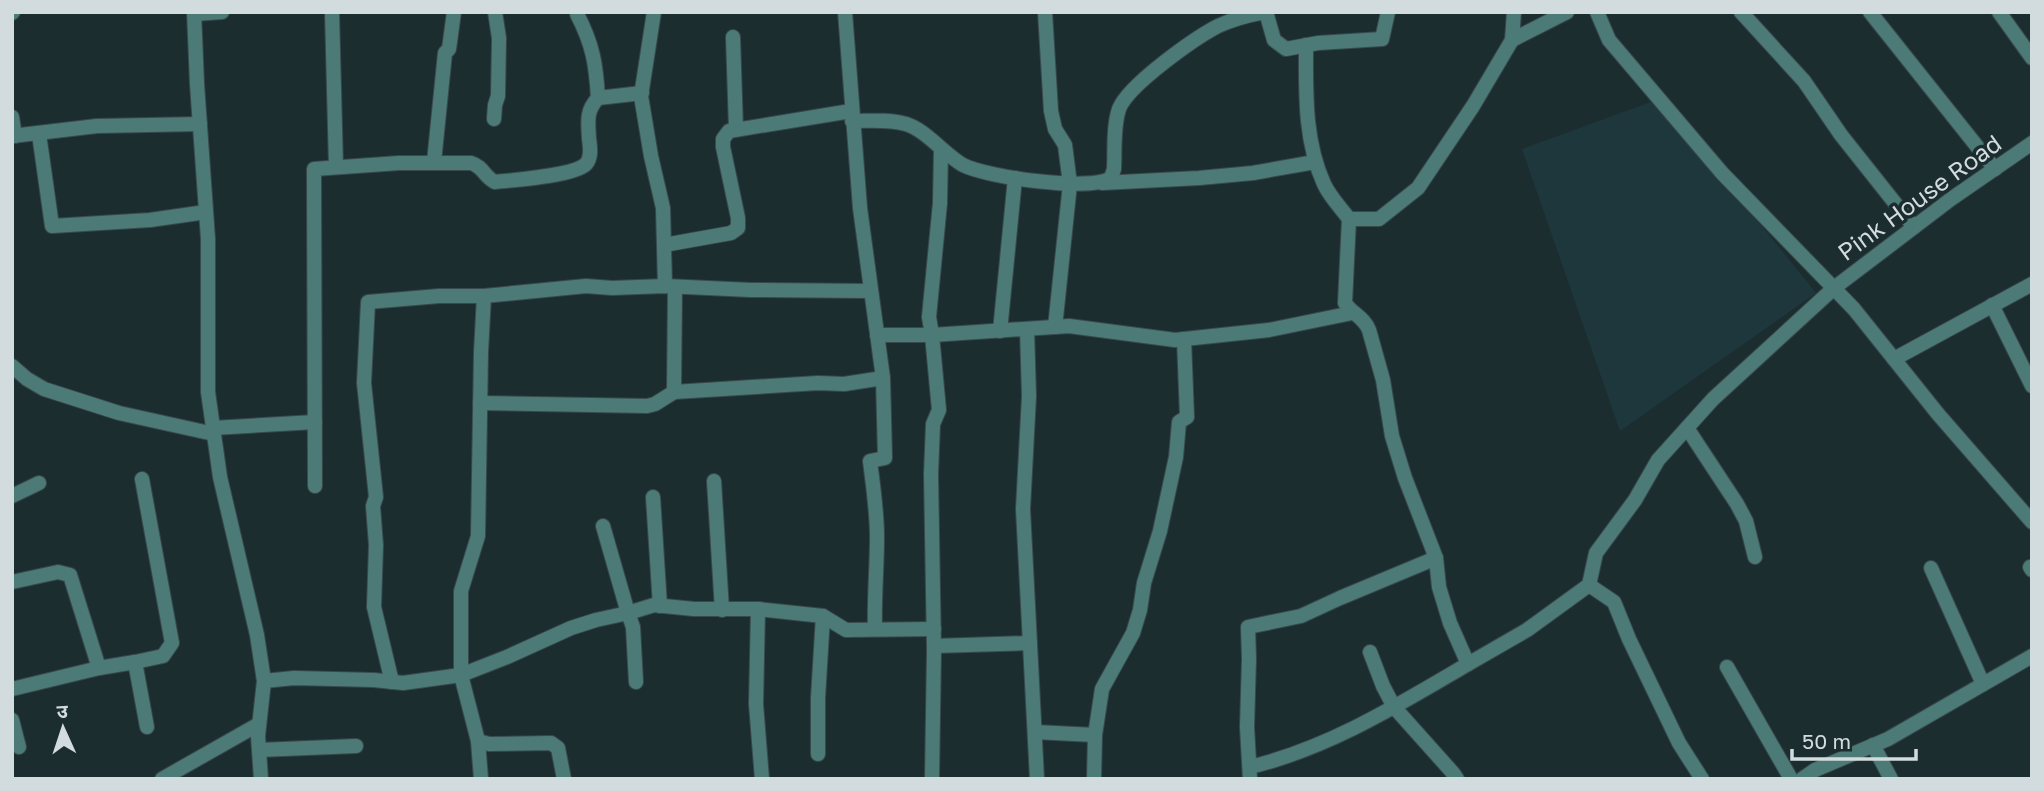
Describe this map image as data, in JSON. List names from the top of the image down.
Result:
{
  "streets": {
    "street": ["Pink House Road"]
  },
  "scale_bar": "50 m",
  "north": "top"
}
